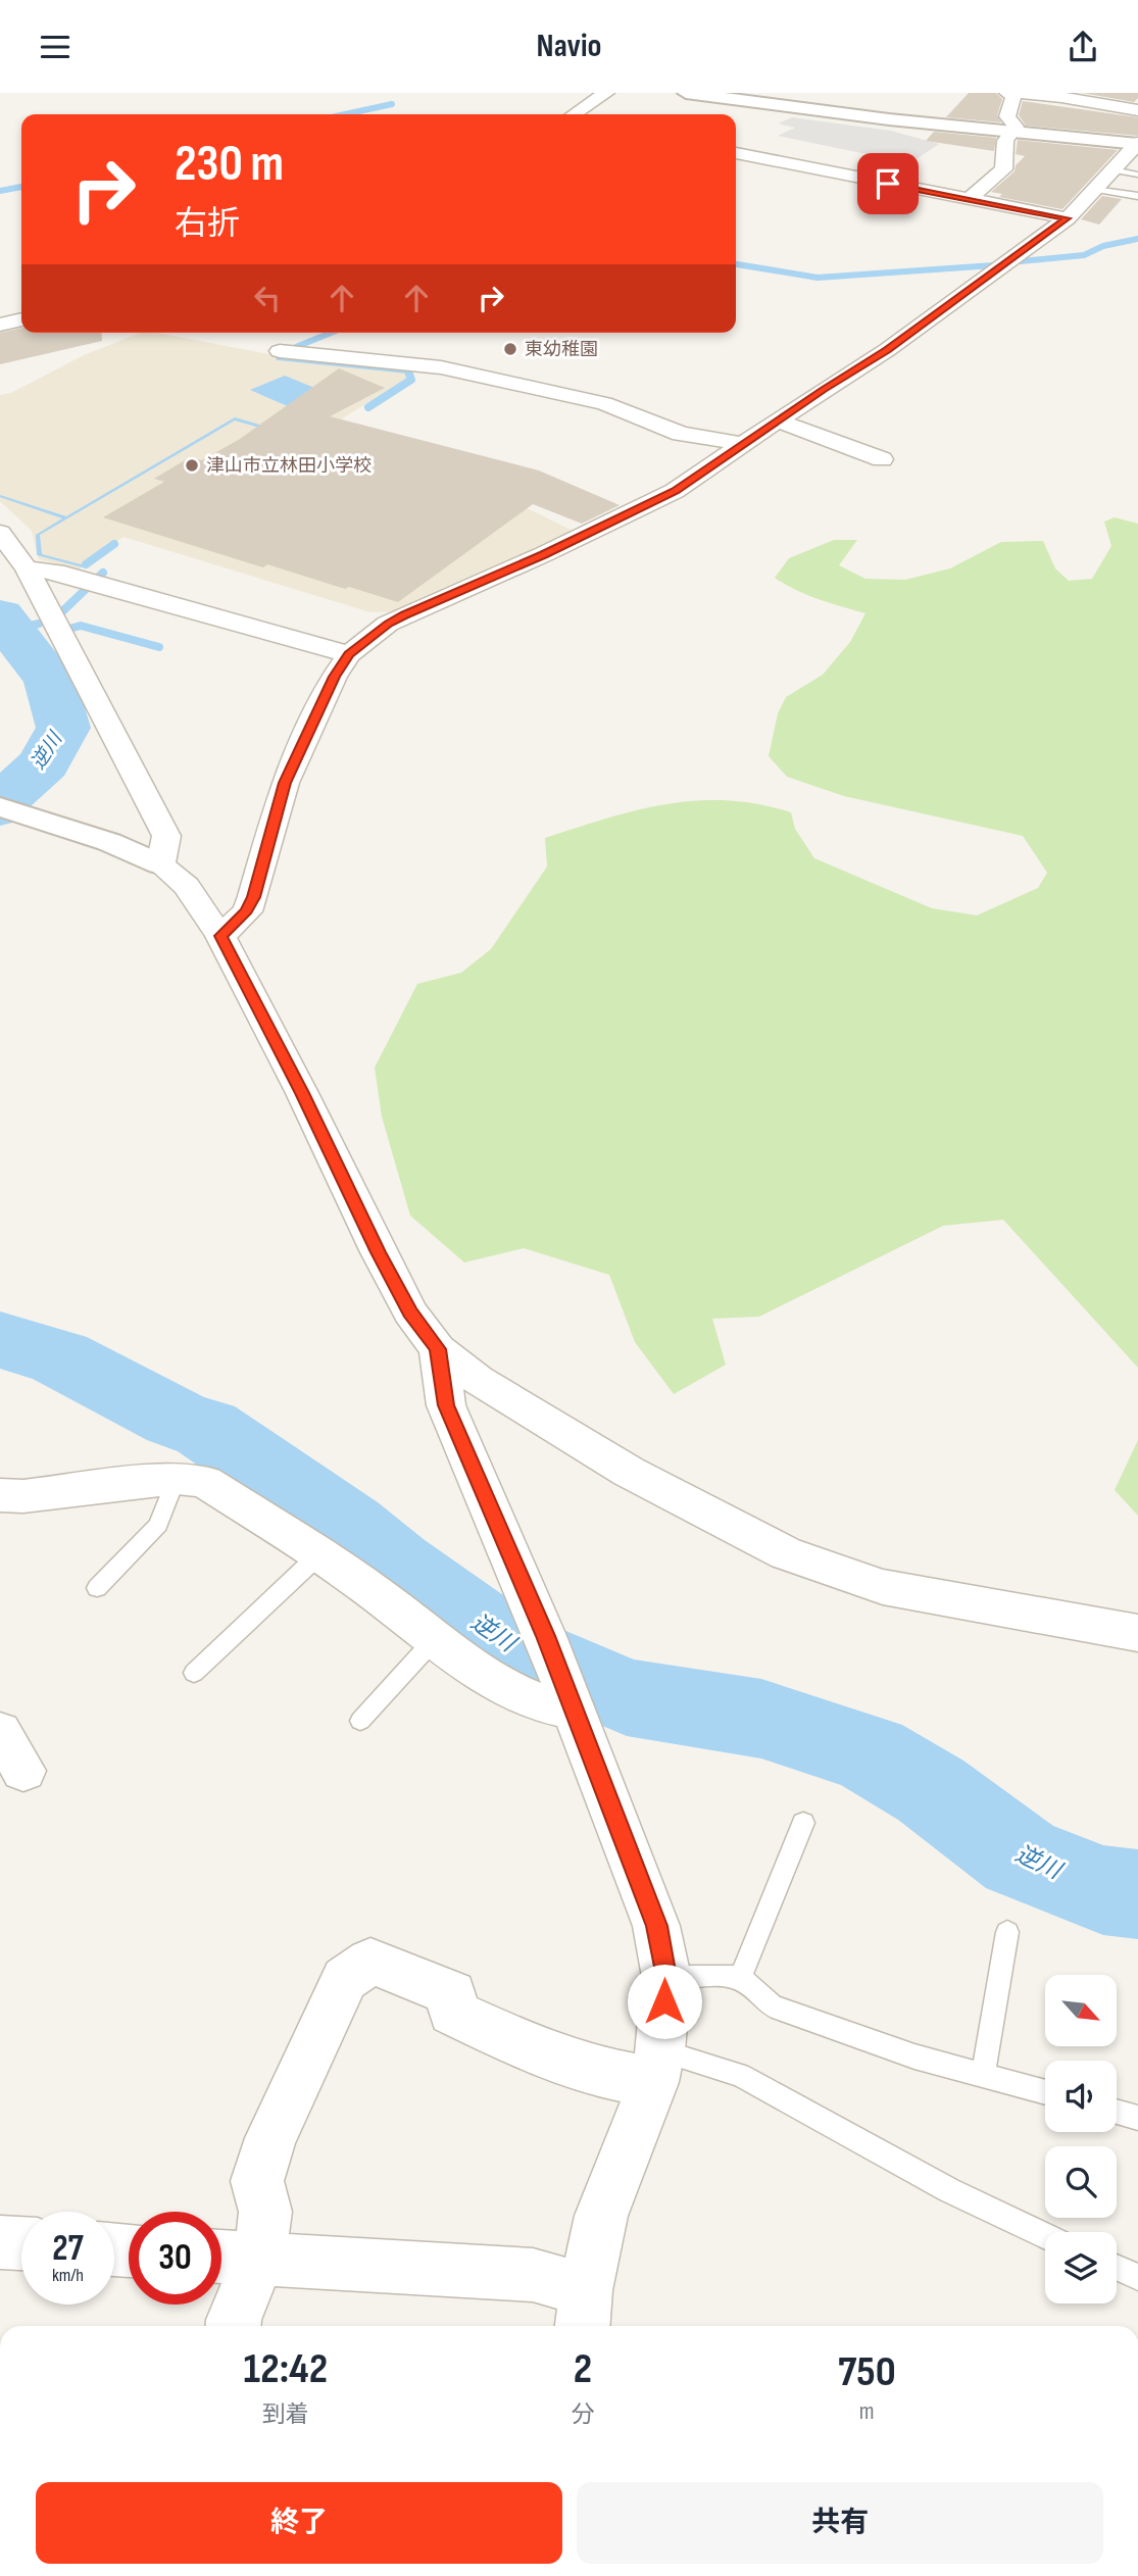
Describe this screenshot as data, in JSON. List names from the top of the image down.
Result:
{
  "water": ["逆川"],
  "places": ["東幼稚園", "津山市立林田小学校"],
  "north": "bottom right",
  "page": {
    "header": "Navio",
    "turn": ["230 m", "右折"],
    "speed": "27 km/h",
    "limit": "30",
    "eta": [
      "12:42",
      "到着",
      "2",
      "分",
      "750",
      "m"
    ],
    "buttons": ["終了", "共有"]
  }
}
